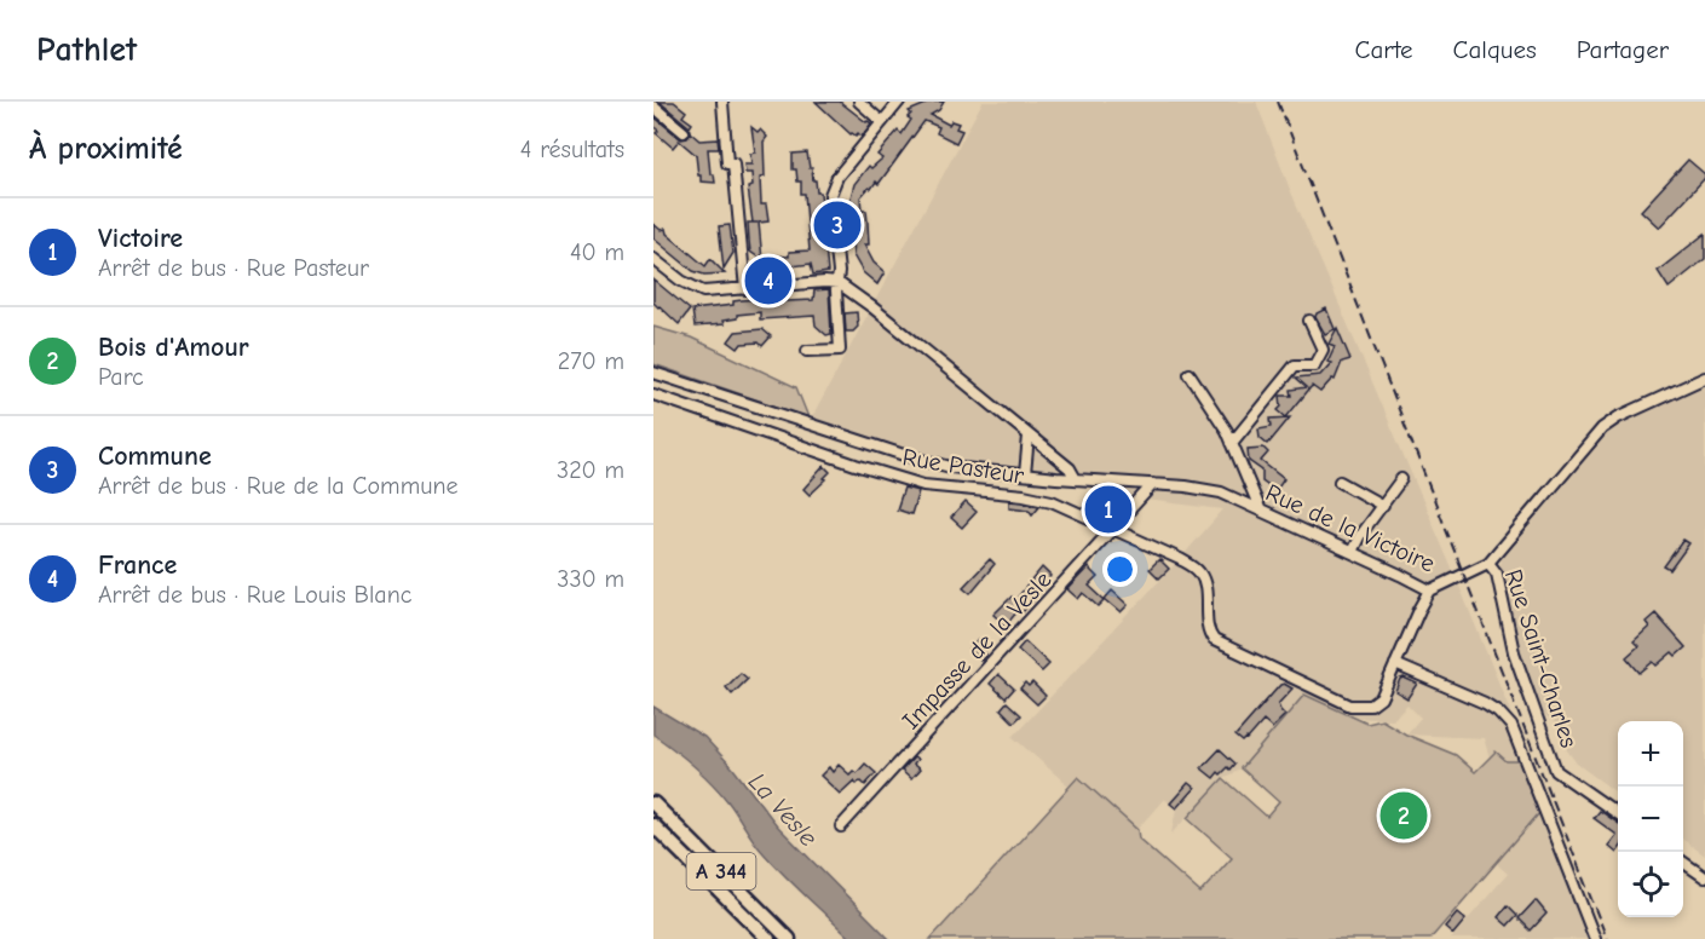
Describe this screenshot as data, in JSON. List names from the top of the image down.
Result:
{
  "streets": {
    "highway": ["A 344"],
    "street": [
      "Rue Pasteur",
      "Rue de la Victoire",
      "Impasse de la Vesle",
      "Rue Saint-Charles"
    ]
  },
  "crossings": [
    ["Rue Pasteur", "Impasse de la Vesle"],
    ["Rue de la Victoire", "Impasse de la Vesle"],
    ["Rue de la Victoire", "Rue Saint-Charles"]
  ],
  "water": ["La Vesle"],
  "page": {
    "header": "Pathlet",
    "nav": ["Carte", "Calques", "Partager"],
    "heading": ["À proximité", "4 résultats"],
    "list": [
      {
        "mark": "1",
        "name": "Victoire",
        "note": "Arrêt de bus · Rue Pasteur",
        "value": "40 m"
      },
      {
        "mark": "2",
        "name": "Bois d'Amour",
        "note": "Parc",
        "value": "270 m"
      },
      {
        "mark": "3",
        "name": "Commune",
        "note": "Arrêt de bus · Rue de la Commune",
        "value": "320 m"
      },
      {
        "mark": "4",
        "name": "France",
        "note": "Arrêt de bus · Rue Louis Blanc",
        "value": "330 m"
      }
    ],
    "pins": [
      "3",
      "4",
      "1",
      "2"
    ],
    "map_buttons": ["+", "−"]
  }
}
